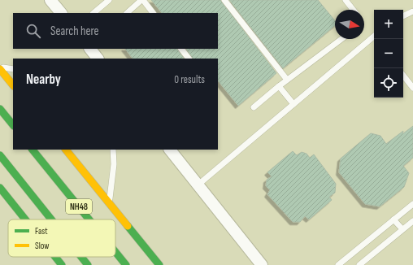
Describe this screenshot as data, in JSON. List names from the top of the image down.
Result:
{
  "streets": {
    "main road": ["NH48"]
  },
  "legend": ["Fast", "Slow"],
  "north": "right",
  "page": {
    "map_buttons": ["+", "−"],
    "search": "Search here",
    "heading": ["Nearby", "0 results"]
  }
}
